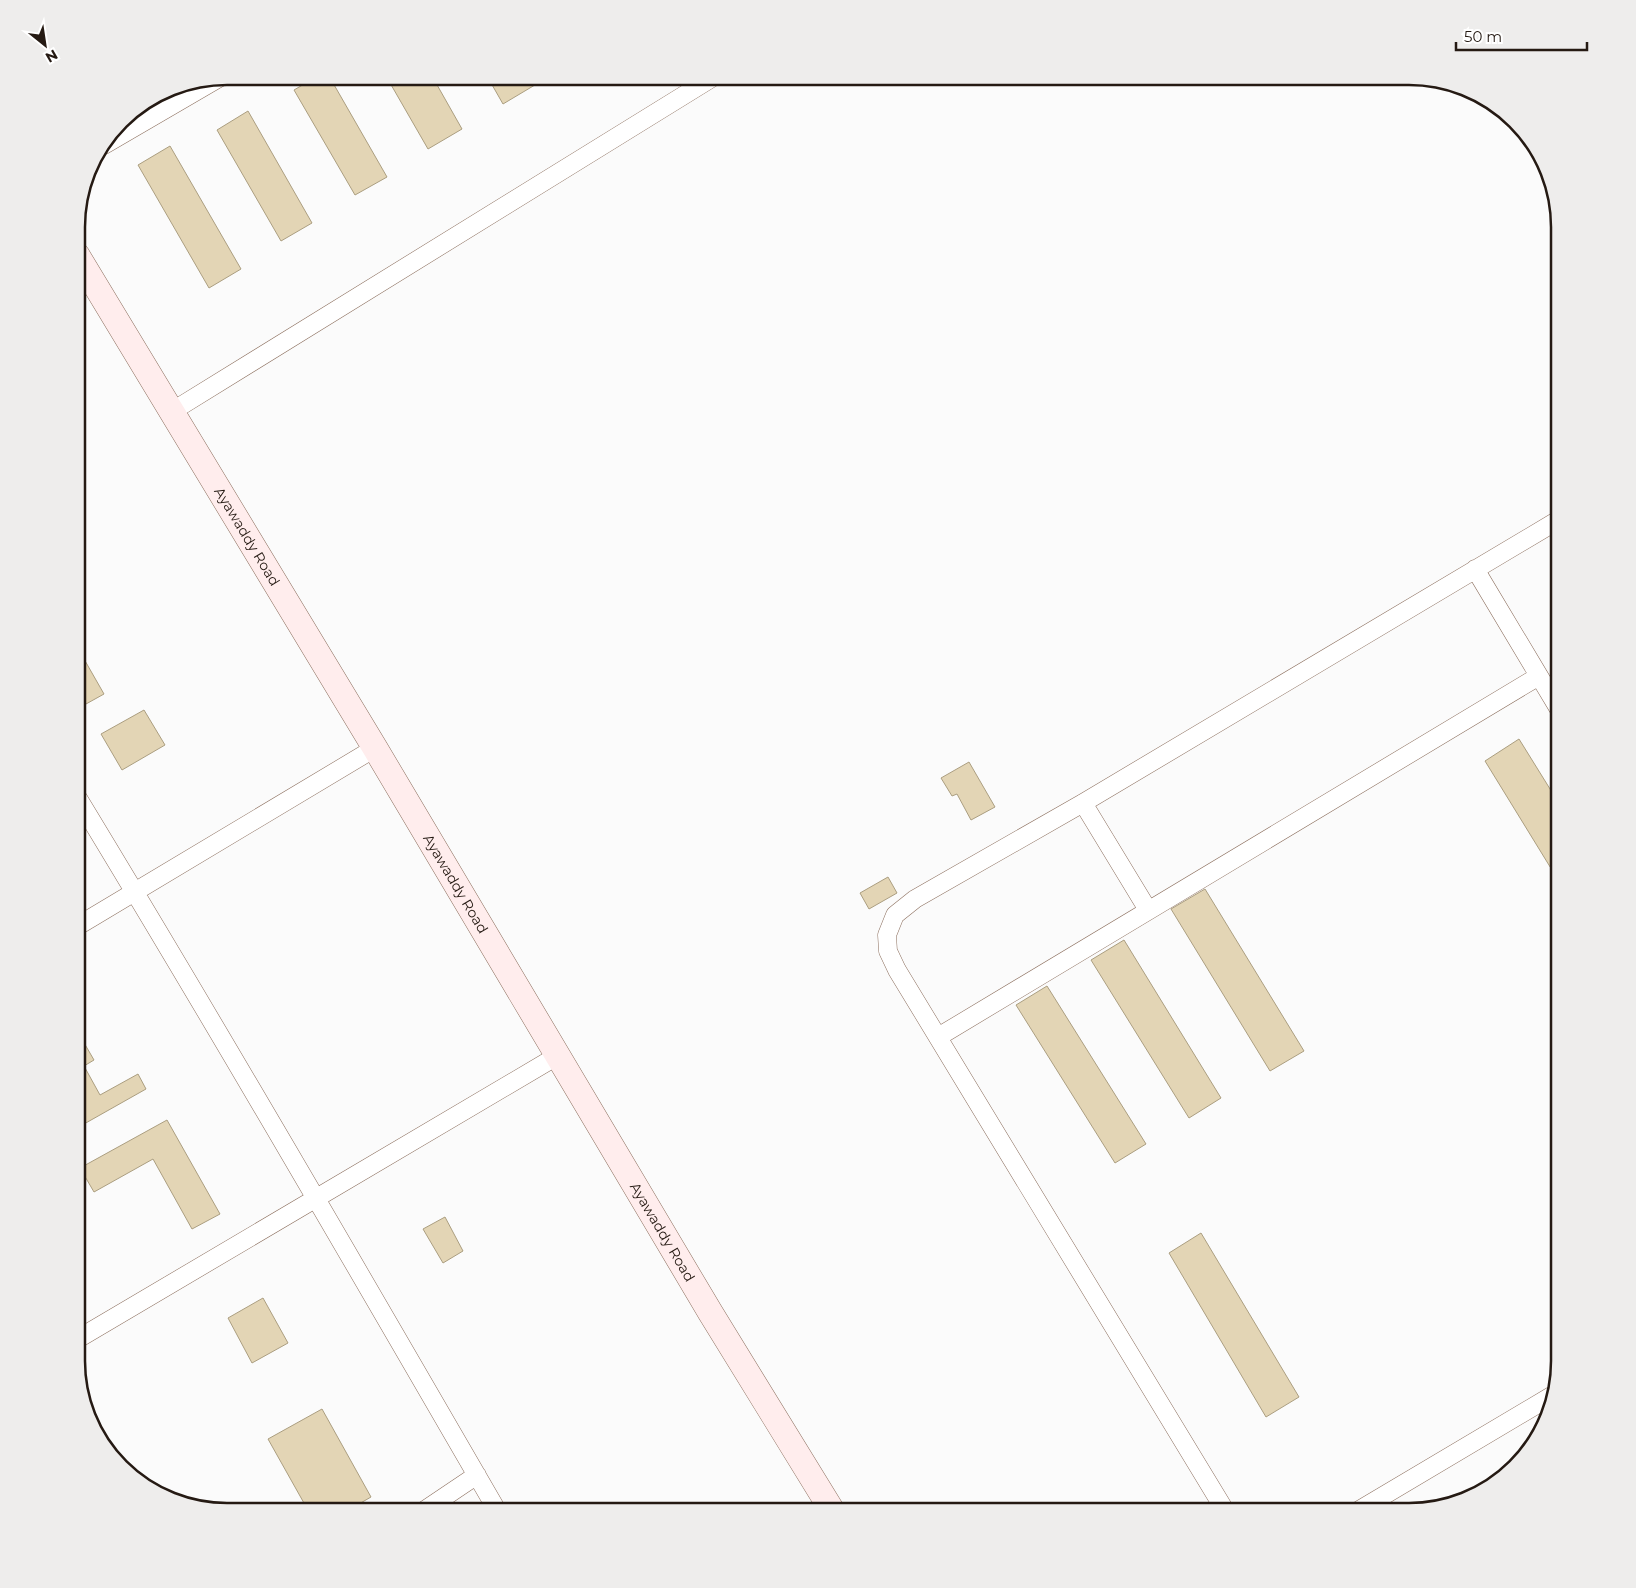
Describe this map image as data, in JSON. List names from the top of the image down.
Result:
{
  "streets": {
    "street": ["Ayawaddy Road"]
  },
  "scale_bar": "50 m",
  "north": "bottom right"
}
